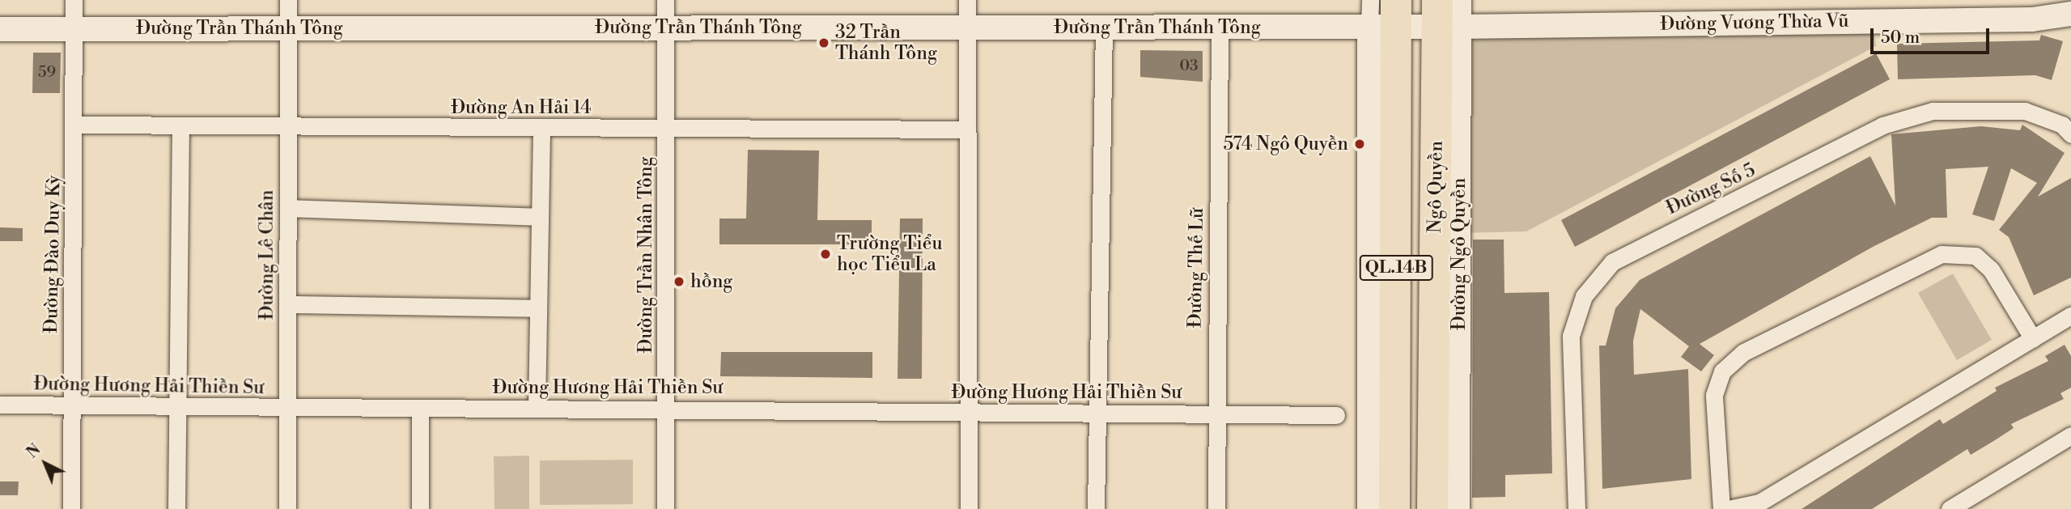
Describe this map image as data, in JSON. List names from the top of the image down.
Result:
{
  "streets": {
    "highway": ["Ngô Quyền", "QL.14B"],
    "street": [
      "Đường Vương Thừa Vũ",
      "Đường Trần Thánh Tông",
      "Đường An Hải 14",
      "Đường Số 5",
      "Đường Đào Duy Kỳ",
      "Đường Ngô Quyền",
      "Đường Lê Chân",
      "Đường Trần Nhân Tông",
      "Đường Thế Lữ",
      "Đường Hương Hải Thiền Sư"
    ]
  },
  "crossings": [
    ["Đường Vương Thừa Vũ", "Đường Trần Thánh Tông"],
    ["Đường Vương Thừa Vũ", "Ngô Quyền"],
    ["Đường Vương Thừa Vũ", "Đường Ngô Quyền"],
    ["Đường Vương Thừa Vũ", "QL.14B"],
    ["Đường Trần Thánh Tông", "Đường Đào Duy Kỳ"],
    ["Đường Trần Thánh Tông", "Đường Lê Chân"],
    ["Đường Trần Thánh Tông", "Đường Trần Nhân Tông"],
    ["Đường Trần Thánh Tông", "Đường Thế Lữ"],
    ["Đường Trần Thánh Tông", "QL.14B"],
    ["Đường An Hải 14", "Đường Đào Duy Kỳ"],
    ["Đường An Hải 14", "Đường Lê Chân"],
    ["Đường An Hải 14", "Đường Trần Nhân Tông"],
    ["Ngô Quyền", "Đường Ngô Quyền"],
    ["Đường Đào Duy Kỳ", "Đường Hương Hải Thiền Sư"],
    ["Đường Lê Chân", "Đường Hương Hải Thiền Sư"],
    ["Đường Trần Nhân Tông", "Đường Hương Hải Thiền Sư"],
    ["Đường Thế Lữ", "Đường Hương Hải Thiền Sư"]
  ],
  "places": [
    "32 Trần Thánh Tông",
    "574 Ngô Quyền",
    "Trường Tiểu học Tiểu La",
    "hồng"
  ],
  "house_numbers": ["03", "59"],
  "scale_bar": "50 m",
  "north": "top left"
}
